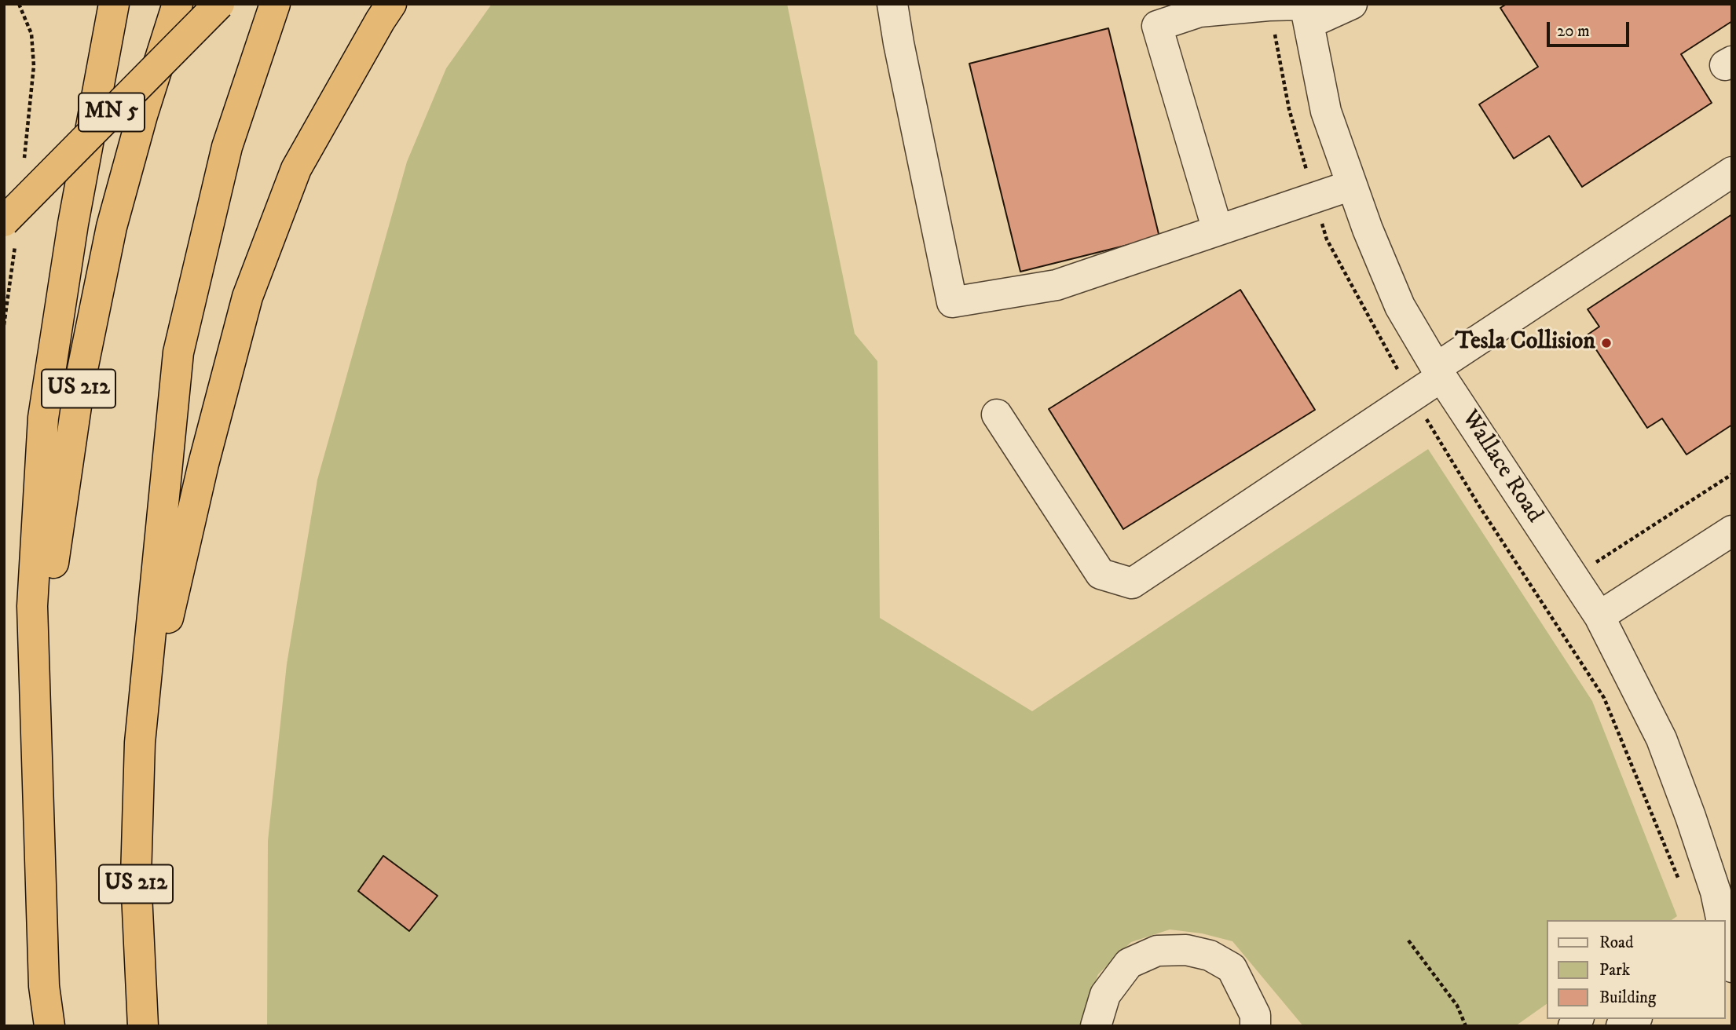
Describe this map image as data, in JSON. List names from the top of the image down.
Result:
{
  "streets": {
    "highway": ["MN 5", "US 212"],
    "street": ["Wallace Road"]
  },
  "places": ["Tesla Collision"],
  "legend": ["Road", "Park", "Building"],
  "scale_bar": "20 m"
}
